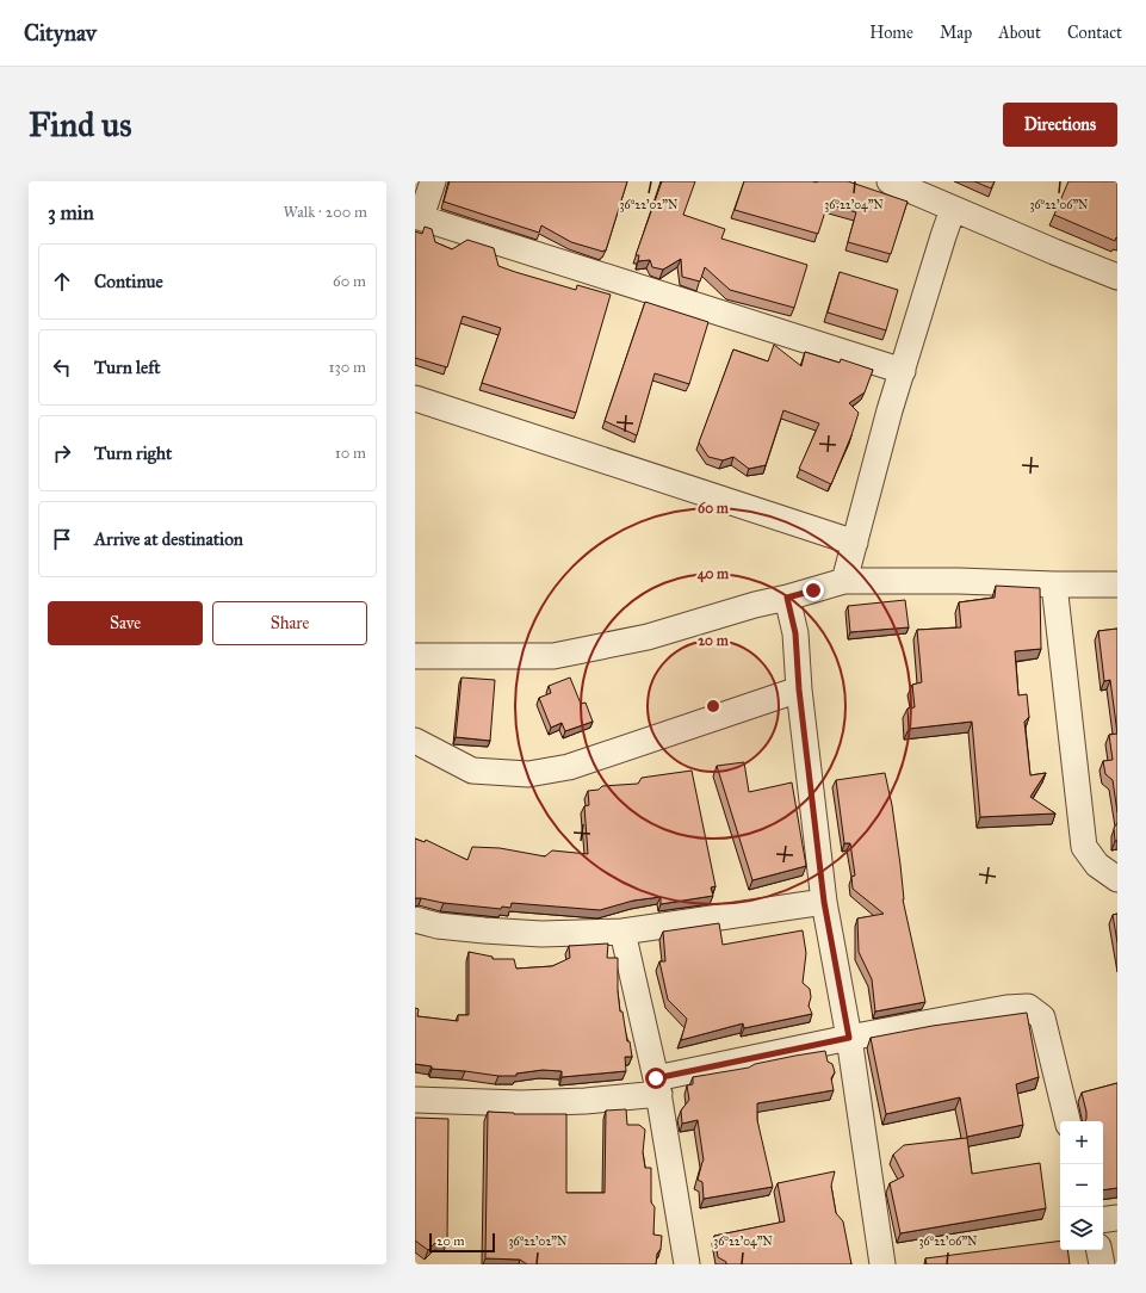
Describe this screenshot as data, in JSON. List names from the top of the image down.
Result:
{
  "scale_bar": "20 m",
  "page": {
    "header": "Citynav",
    "nav": [
      "Home",
      "Map",
      "About",
      "Contact"
    ],
    "buttons": [
      "Directions",
      ["Save", "Share"]
    ],
    "title": "Find us",
    "heading": ["3 min", "Walk · 200 m"],
    "list": [
      ["Continue", "60 m"],
      ["Turn left", "130 m"],
      ["Turn right", "10 m"],
      "Arrive at destination"
    ],
    "map_buttons": ["+", "−"],
    "scale": "20 m"
  },
  "coordinates": ["36°22'02\"N", "36°22'04\"N", "36°22'06\"N"],
  "rings": ["60 m", "40 m", "20 m"]
}
